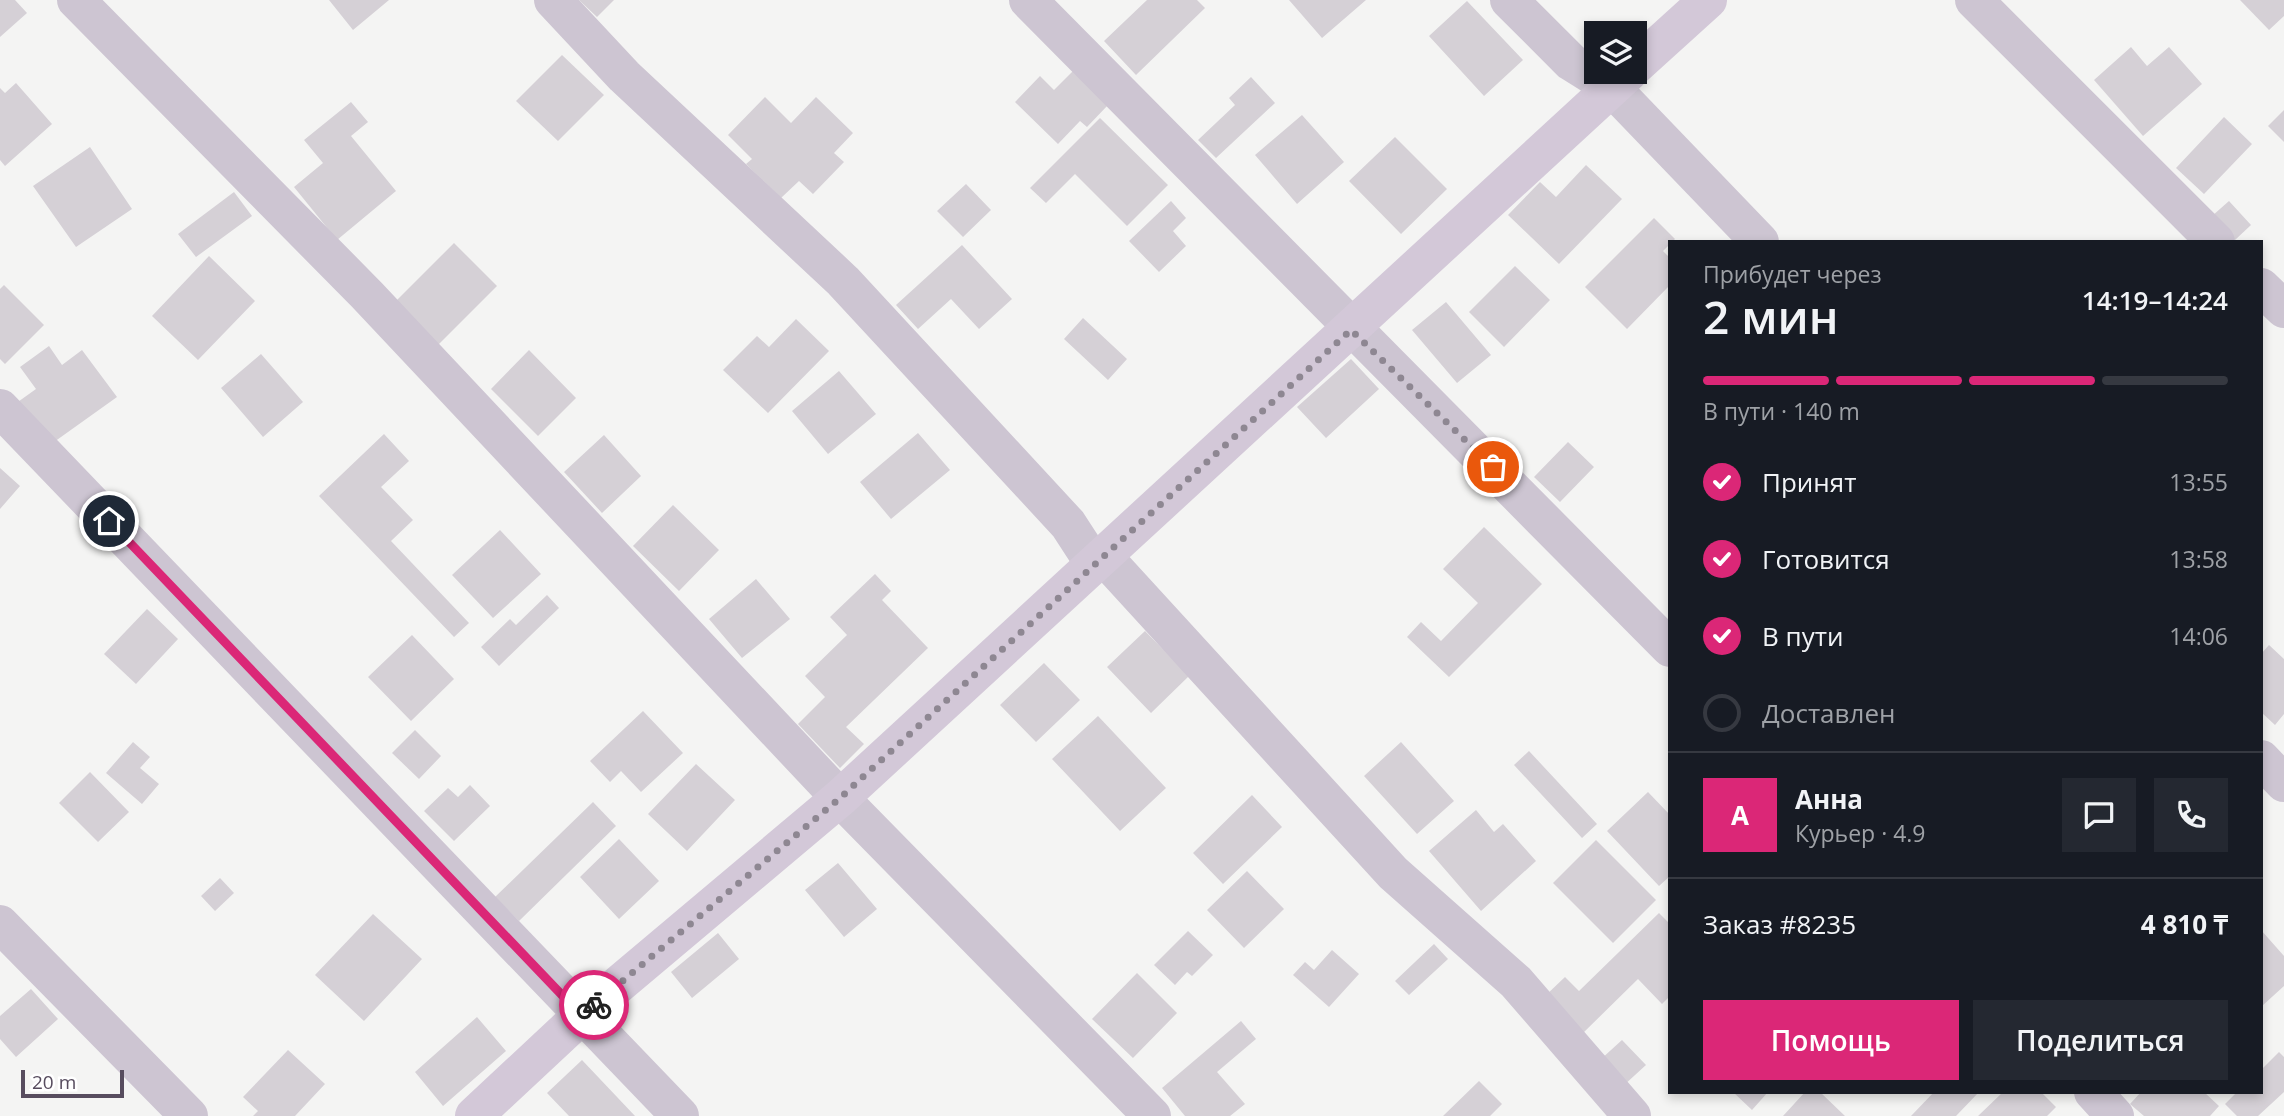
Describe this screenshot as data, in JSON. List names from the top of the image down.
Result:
{
  "scale_bar": "20 m",
  "page": {
    "heading": ["2 мин", "Прибудет через", "14:19–14:24"],
    "panel": [
      "Анна",
      "Курьер · 4.9",
      "Заказ #8235",
      "4 810 ₸"
    ],
    "bar": "В пути · 140 m",
    "list": [
      ["Принят", "13:55"],
      ["Готовится", "13:58"],
      ["В пути", "14:06"],
      "Доставлен"
    ],
    "round": "А",
    "buttons": ["Помощь", "Поделиться"],
    "scale": "20 m"
  }
}
